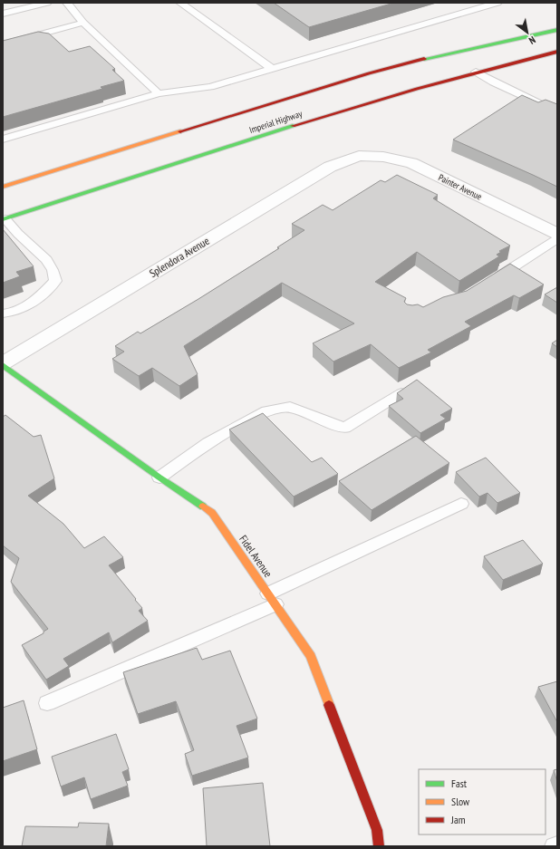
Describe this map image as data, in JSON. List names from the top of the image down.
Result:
{
  "streets": {
    "main road": ["Imperial Highway", "Fidel Avenue"],
    "street": ["Painter Avenue", "Splendora Avenue"]
  },
  "crossings": [
    ["Painter Avenue", "Splendora Avenue"],
    ["Splendora Avenue", "Fidel Avenue"]
  ],
  "legend": ["Fast", "Slow", "Jam"],
  "north": "bottom right"
}
